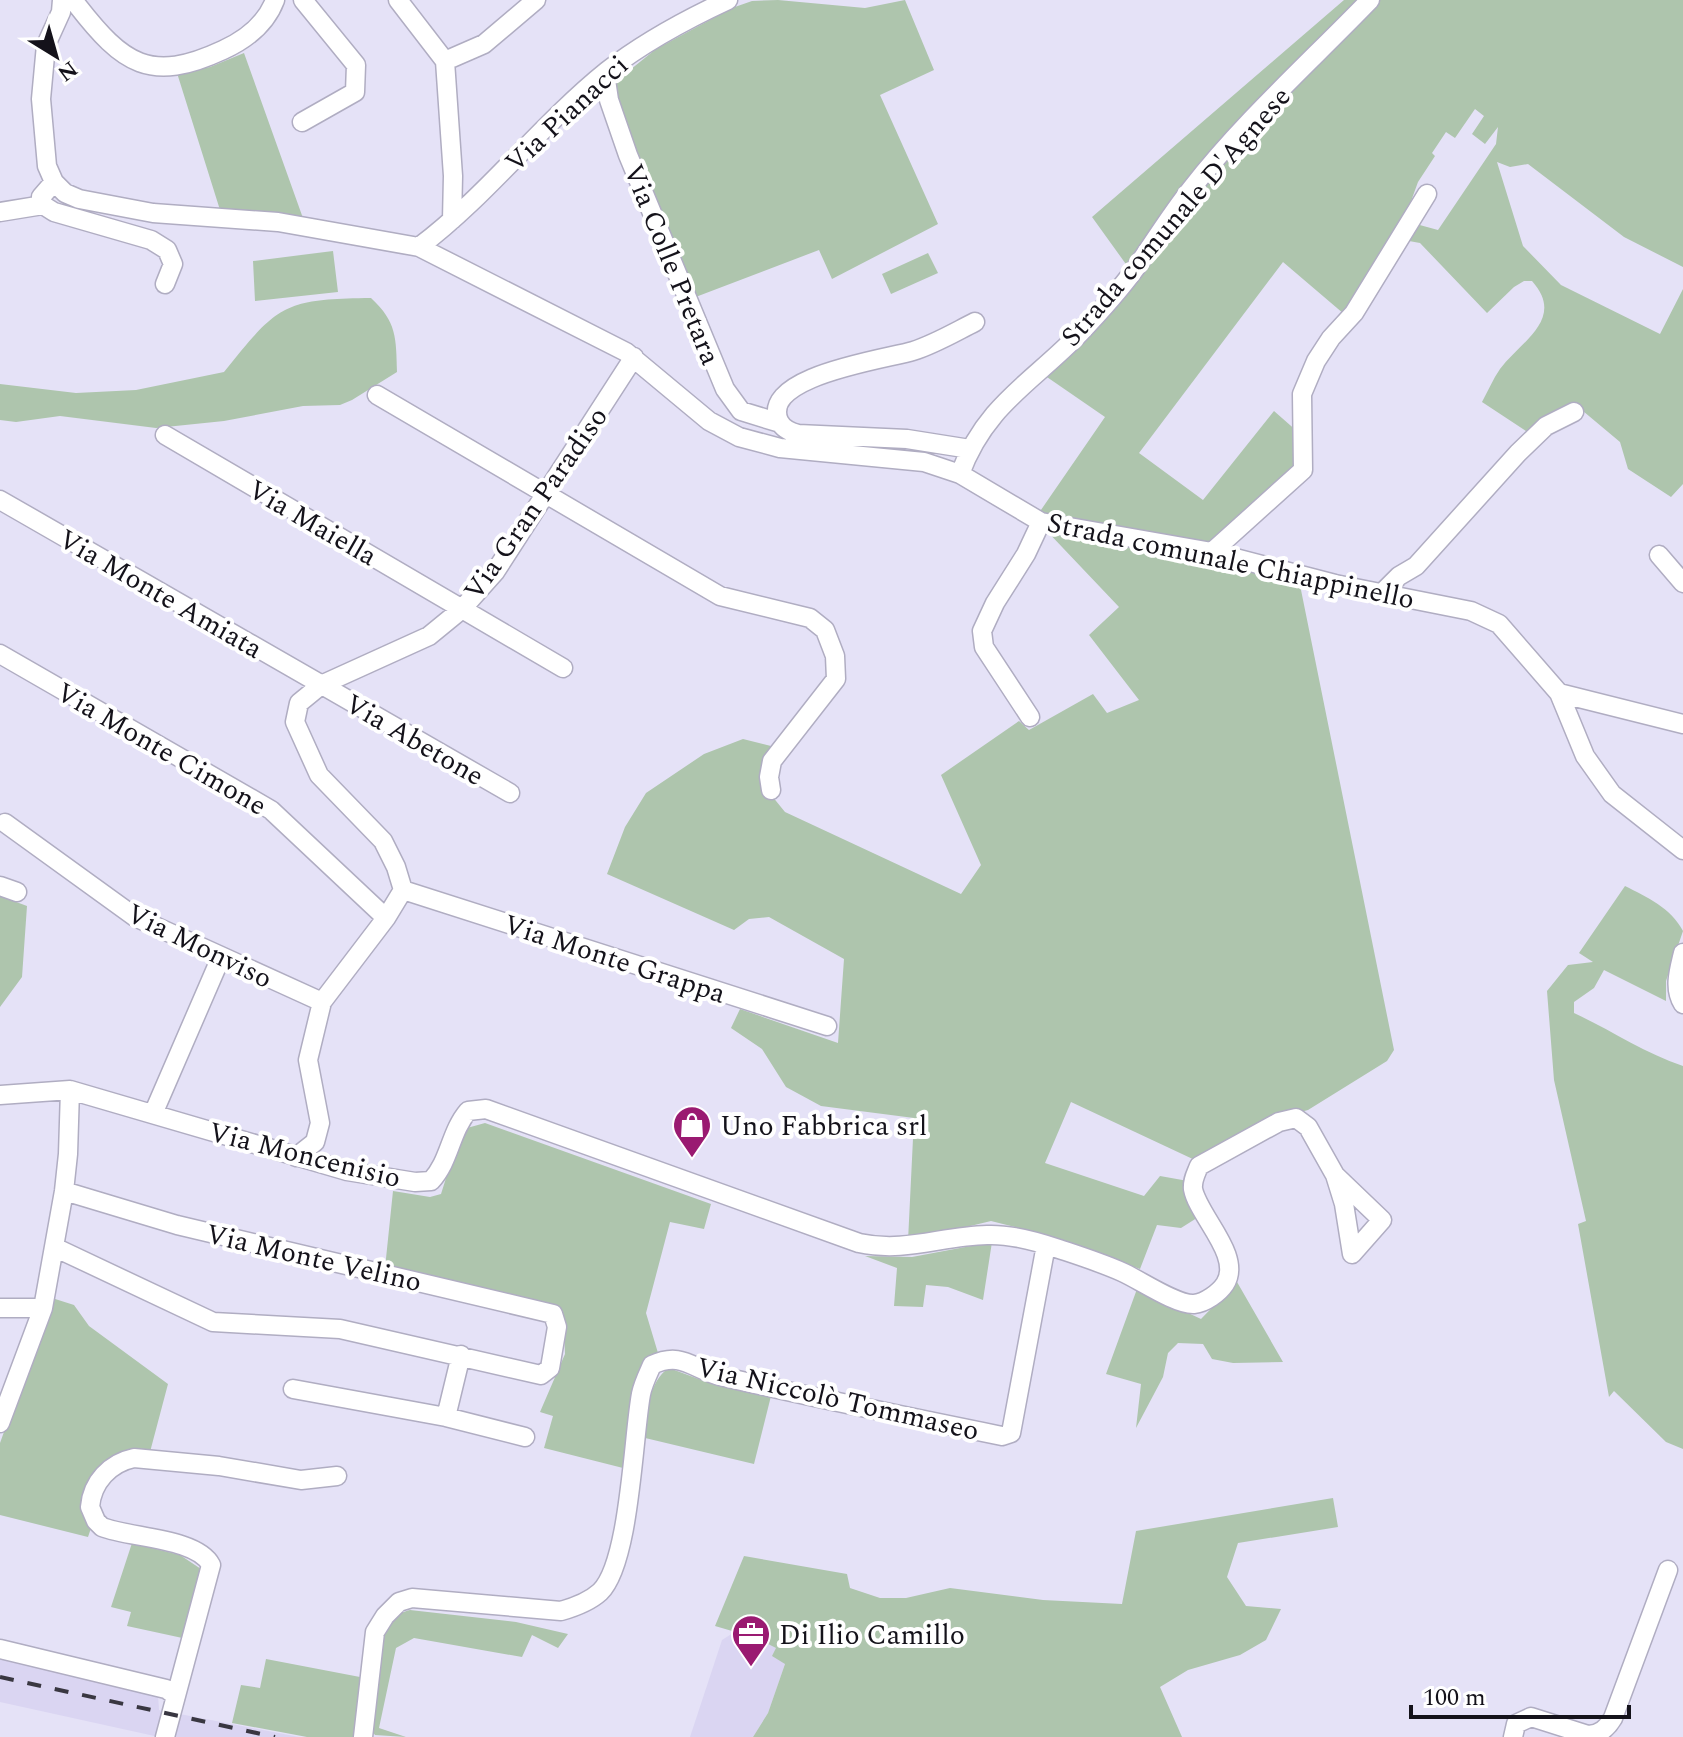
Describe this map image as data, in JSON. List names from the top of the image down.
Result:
{
  "streets": {
    "street": [
      "Via Pianacci",
      "Strada comunale D'Agnese",
      "Via Colle Pretara",
      "Via Gran Paradiso",
      "Via Maiella",
      "Strada comunale Chiappinello",
      "Via Monte Amiata",
      "Via Abetone",
      "Via Monte Cimone",
      "Via Monviso",
      "Via Monte Grappa",
      "Via Moncenisio",
      "Via Monte Velino",
      "Via Niccolò Tommaseo"
    ]
  },
  "crossings": [
    ["Via Pianacci", "Via Colle Pretara"],
    ["Via Pianacci", "Strada comunale Chiappinello"],
    ["Strada comunale D'Agnese", "Via Colle Pretara"],
    ["Strada comunale D'Agnese", "Strada comunale Chiappinello"],
    ["Via Gran Paradiso", "Via Maiella"],
    ["Via Gran Paradiso", "Strada comunale Chiappinello"],
    ["Via Gran Paradiso", "Via Monte Amiata"],
    ["Via Gran Paradiso", "Via Abetone"],
    ["Via Gran Paradiso", "Via Monte Grappa"],
    ["Via Monte Amiata", "Via Abetone"],
    ["Via Moncenisio", "Via Niccolò Tommaseo"]
  ],
  "places": {
    "shop": ["Uno Fabbrica srl"],
    "office": ["Di Ilio Camillo"]
  },
  "scale_bar": "100 m",
  "north": "bottom right"
}
